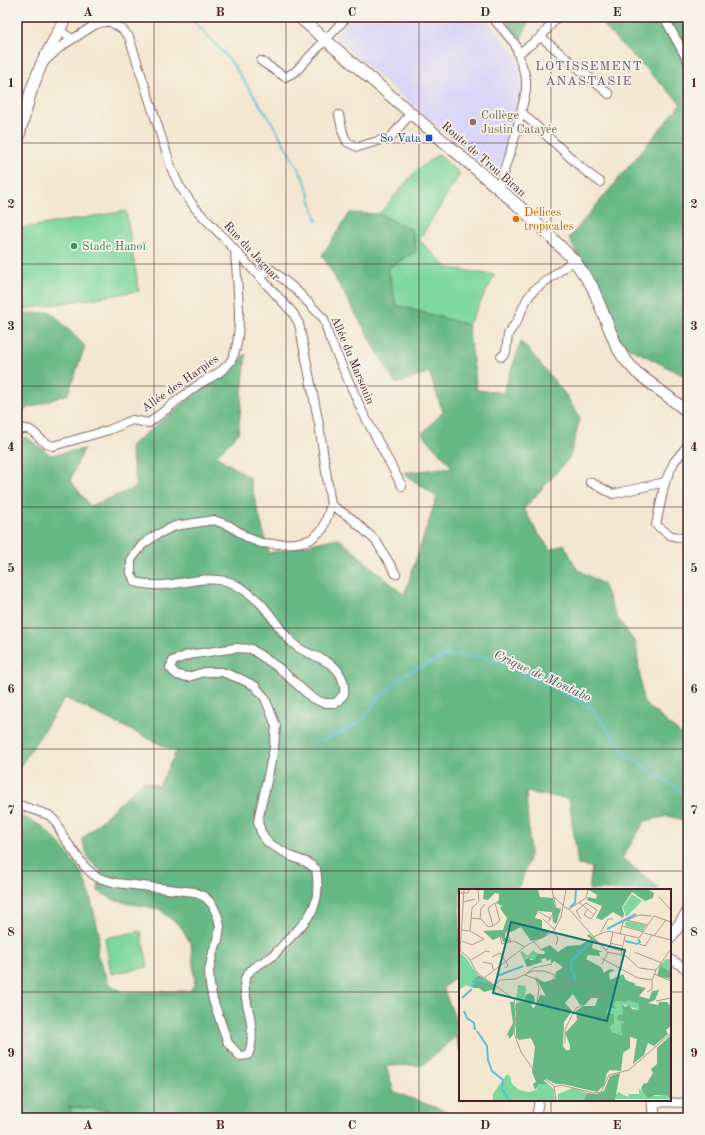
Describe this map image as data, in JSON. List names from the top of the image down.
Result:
{
  "streets": {
    "main road": ["Route de Trou Biran"],
    "street": ["Rue du Jaguar", "Allée du Marsouin", "Allée des Harpies"]
  },
  "crossings": [
    ["Rue du Jaguar", "Allée du Marsouin"],
    ["Rue du Jaguar", "Allée des Harpies"]
  ],
  "districts": ["LOTISSEMENT ANASTASIE"],
  "water": ["Crique de Montabo"],
  "places": {
    "other": ["Collège Justin Catayée", "Délices tropicales", "Stade Hanoï"],
    "transit": ["So Vata"]
  },
  "grid": {
    "columns": [
      "A",
      "B",
      "C",
      "D",
      "E"
    ],
    "rows": [
      "1",
      "2",
      "3",
      "4",
      "5",
      "6",
      "7",
      "8",
      "9"
    ]
  }
}
